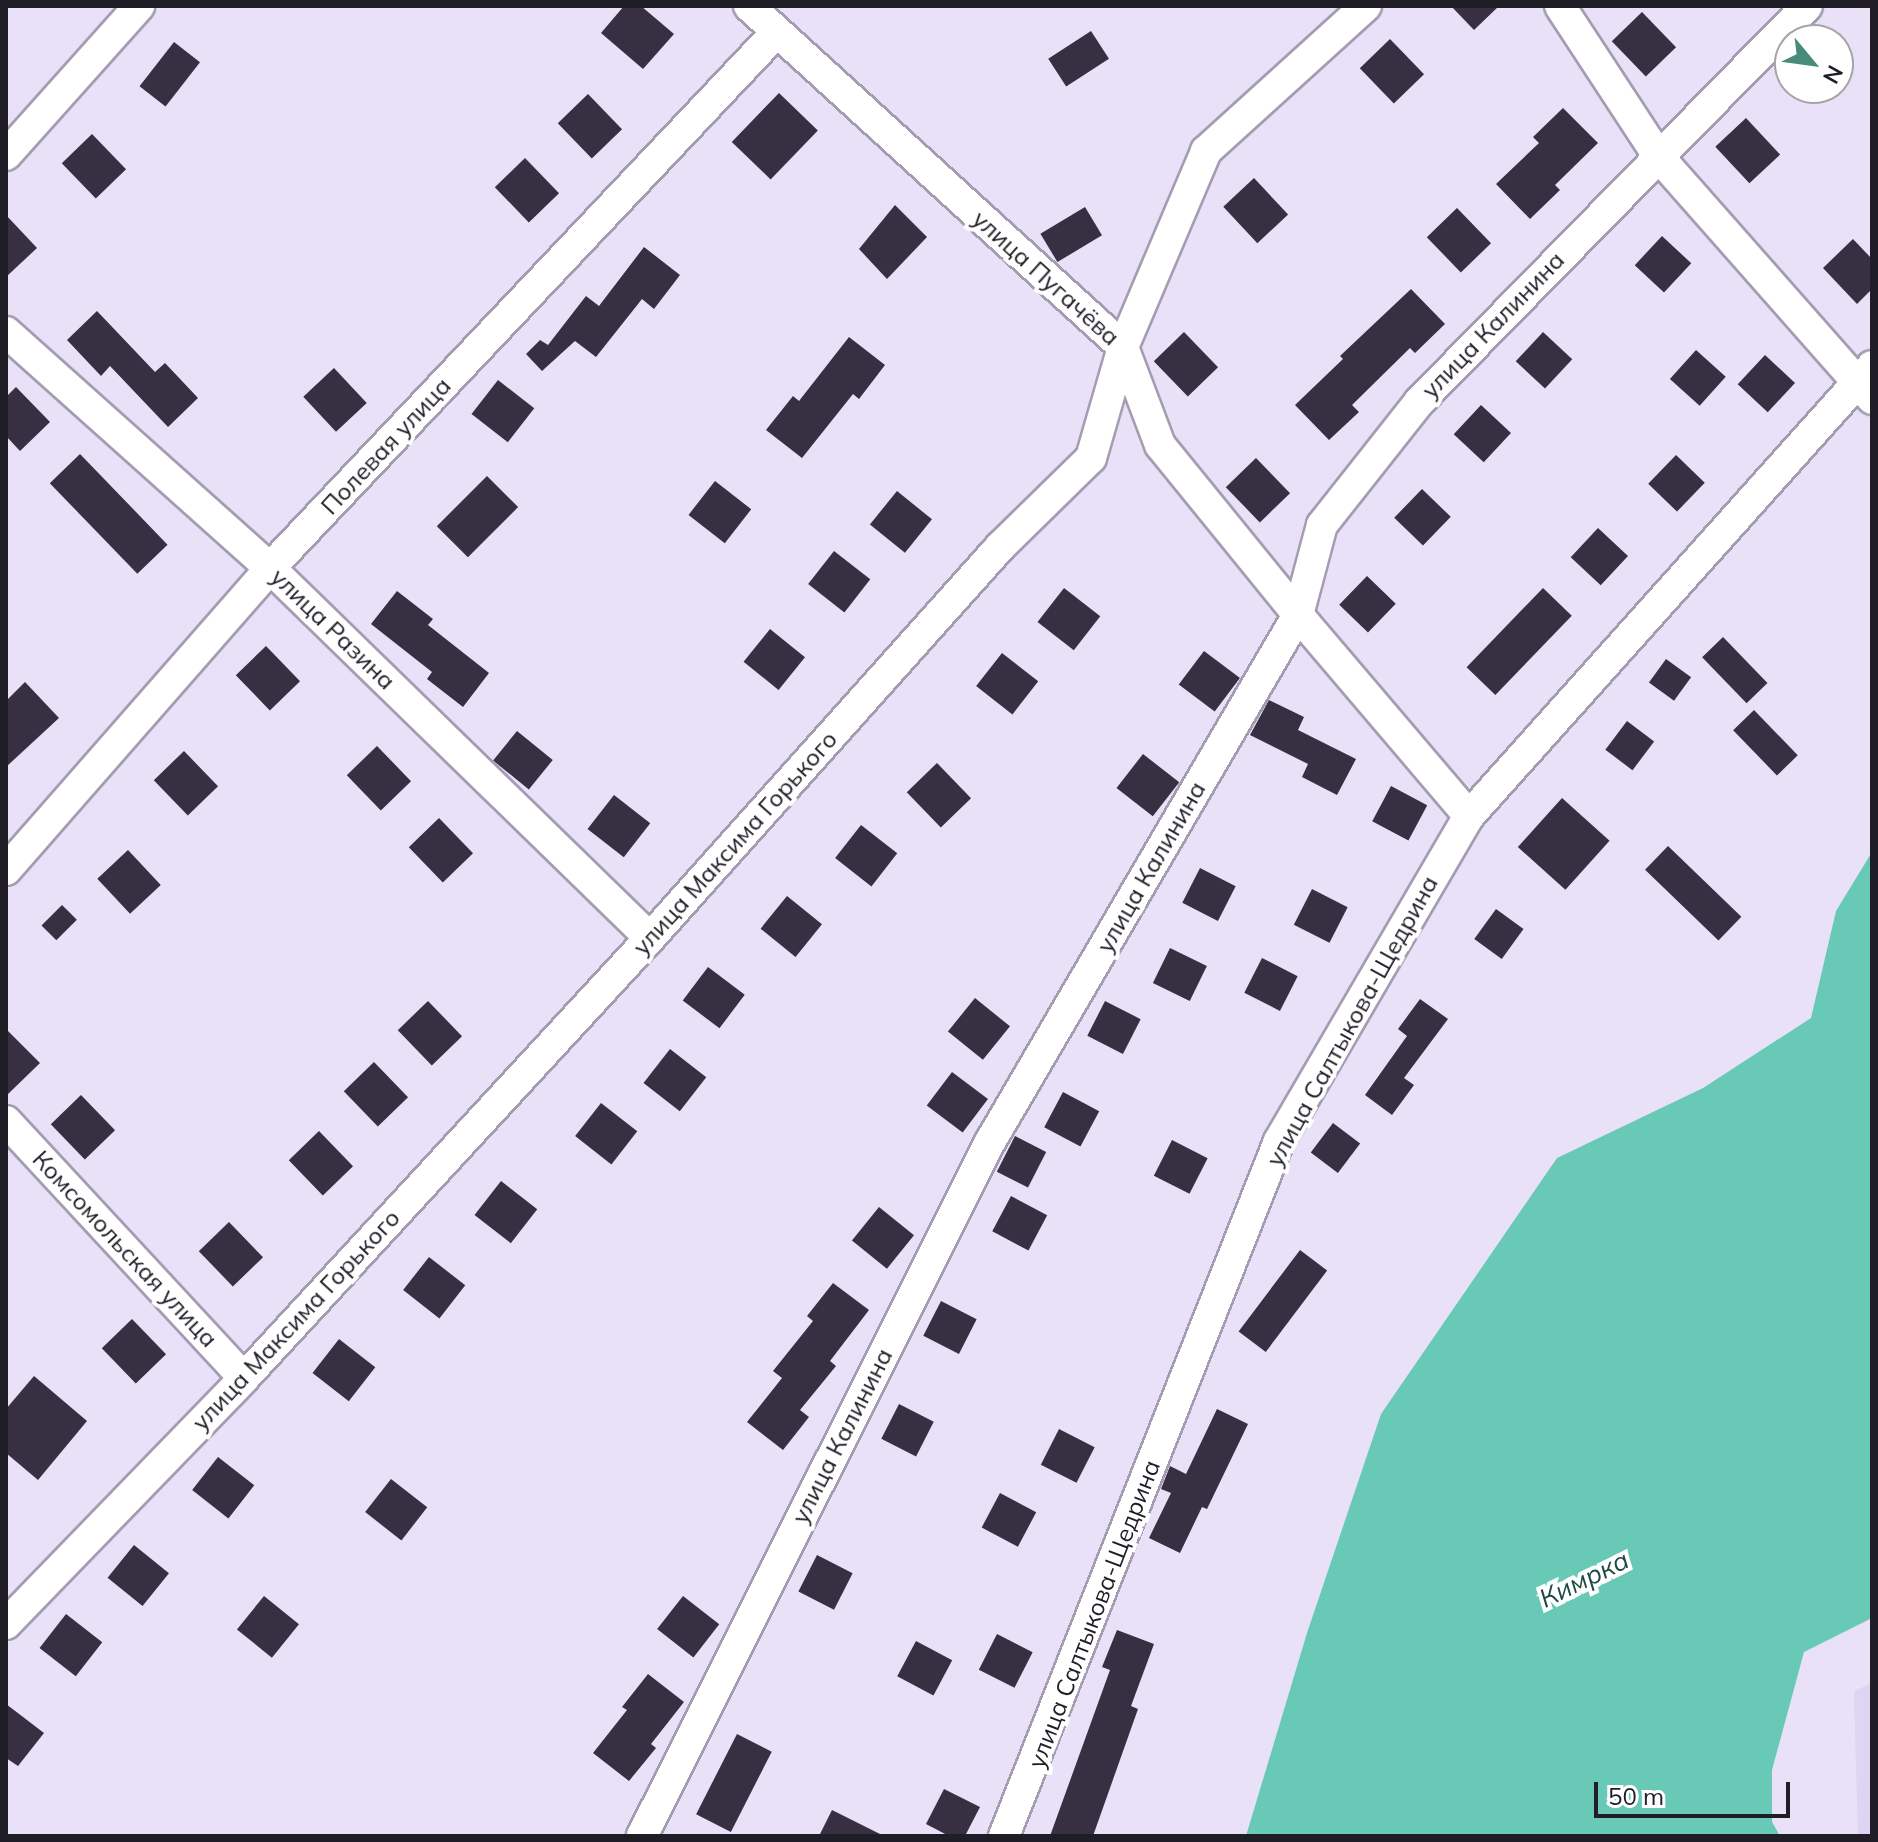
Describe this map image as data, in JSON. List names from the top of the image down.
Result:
{
  "streets": {
    "street": [
      "улица Пугачёва",
      "улица Калинина",
      "Полевая улица",
      "улица Разина",
      "улица Максима Горького",
      "улица Салтыкова-Щедрина",
      "Комсомольская улица"
    ]
  },
  "crossings": [
    ["улица Пугачёва", "улица Калинина"],
    ["улица Пугачёва", "Полевая улица"],
    ["улица Пугачёва", "улица Максима Горького"],
    ["улица Пугачёва", "улица Салтыкова-Щедрина"],
    ["Полевая улица", "улица Разина"],
    ["улица Разина", "улица Максима Горького"],
    ["улица Максима Горького", "Комсомольская улица"]
  ],
  "water": ["Кимрка"],
  "scale_bar": "50 m",
  "north": "bottom right"
}
